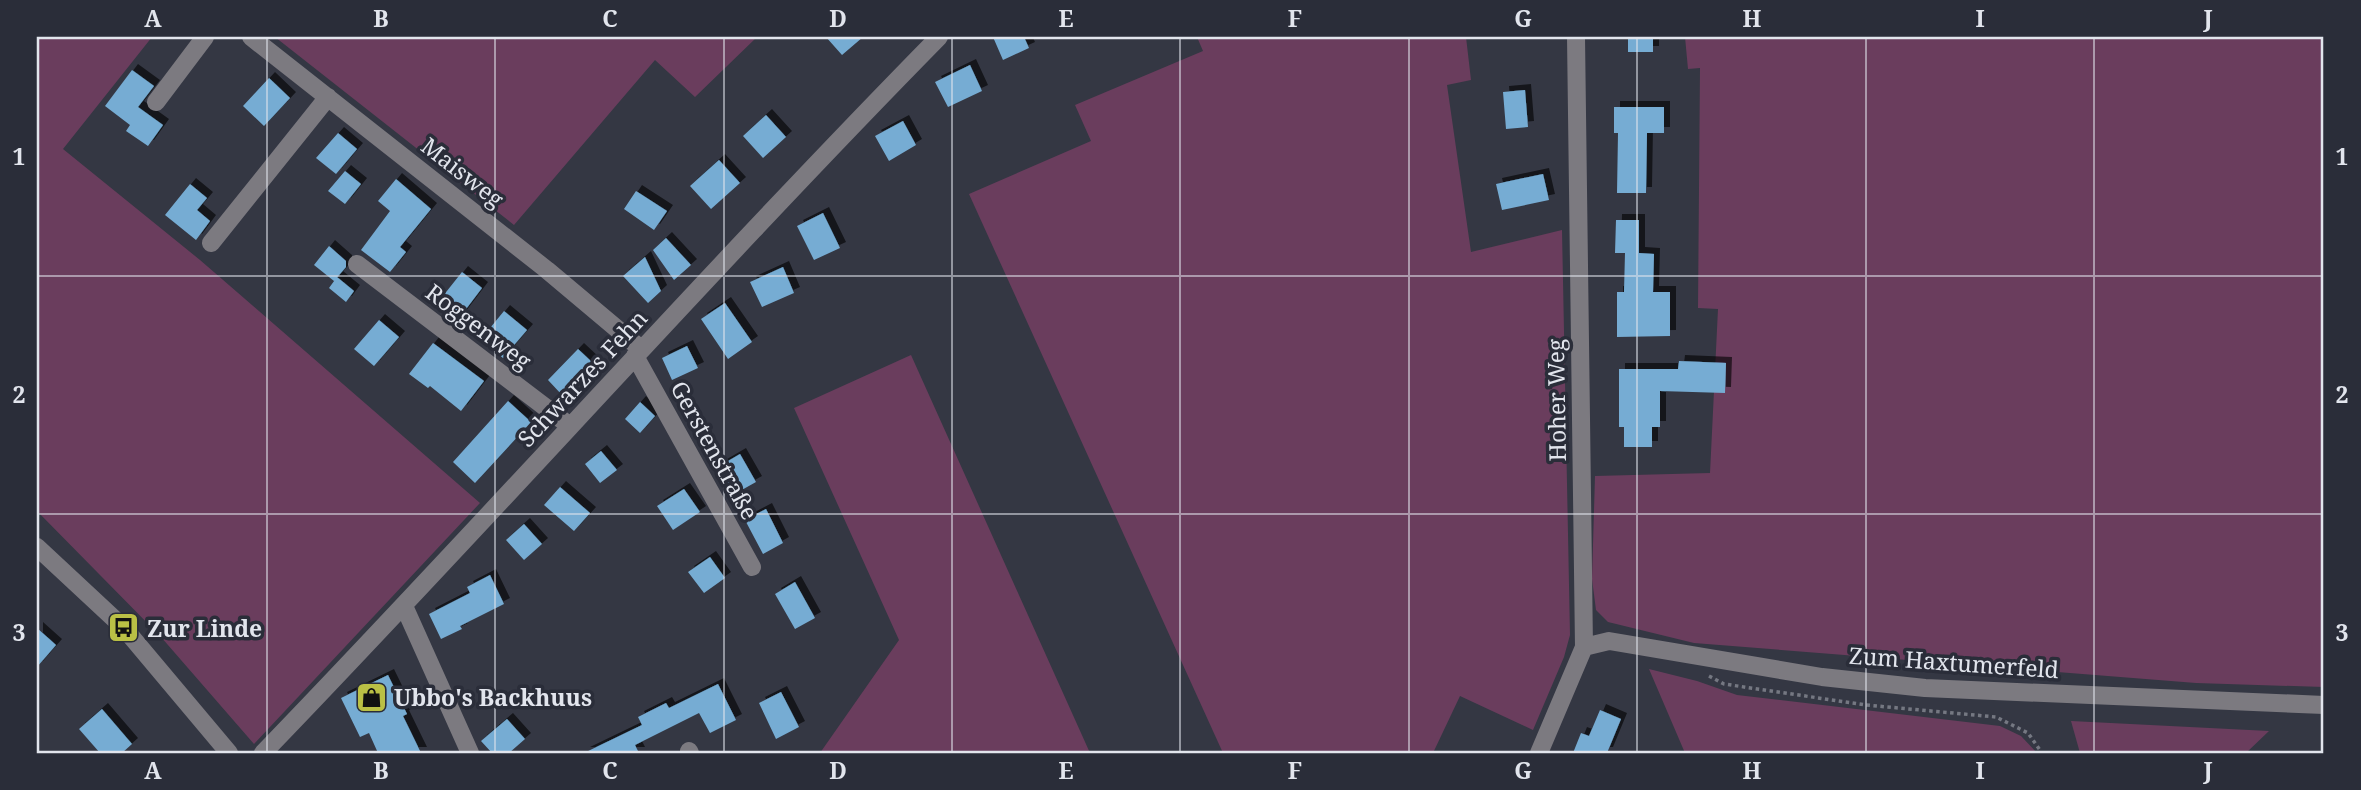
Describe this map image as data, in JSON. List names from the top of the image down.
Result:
{
  "streets": {
    "street": [
      "Maisweg",
      "Roggenweg",
      "Schwarzes Fehn",
      "Hoher Weg",
      "Gerstenstraße",
      "Zum Haxtumerfeld"
    ]
  },
  "crossings": [
    ["Maisweg", "Schwarzes Fehn"],
    ["Maisweg", "Gerstenstraße"],
    ["Roggenweg", "Schwarzes Fehn"],
    ["Schwarzes Fehn", "Gerstenstraße"],
    ["Hoher Weg", "Zum Haxtumerfeld"]
  ],
  "places": {
    "bus stop": ["Zur Linde"],
    "shop": ["Ubbo's Backhuus"]
  },
  "grid": {
    "columns": [
      "A",
      "B",
      "C",
      "D",
      "E",
      "F",
      "G",
      "H",
      "I",
      "J"
    ],
    "rows": ["1", "2", "3"]
  }
}
